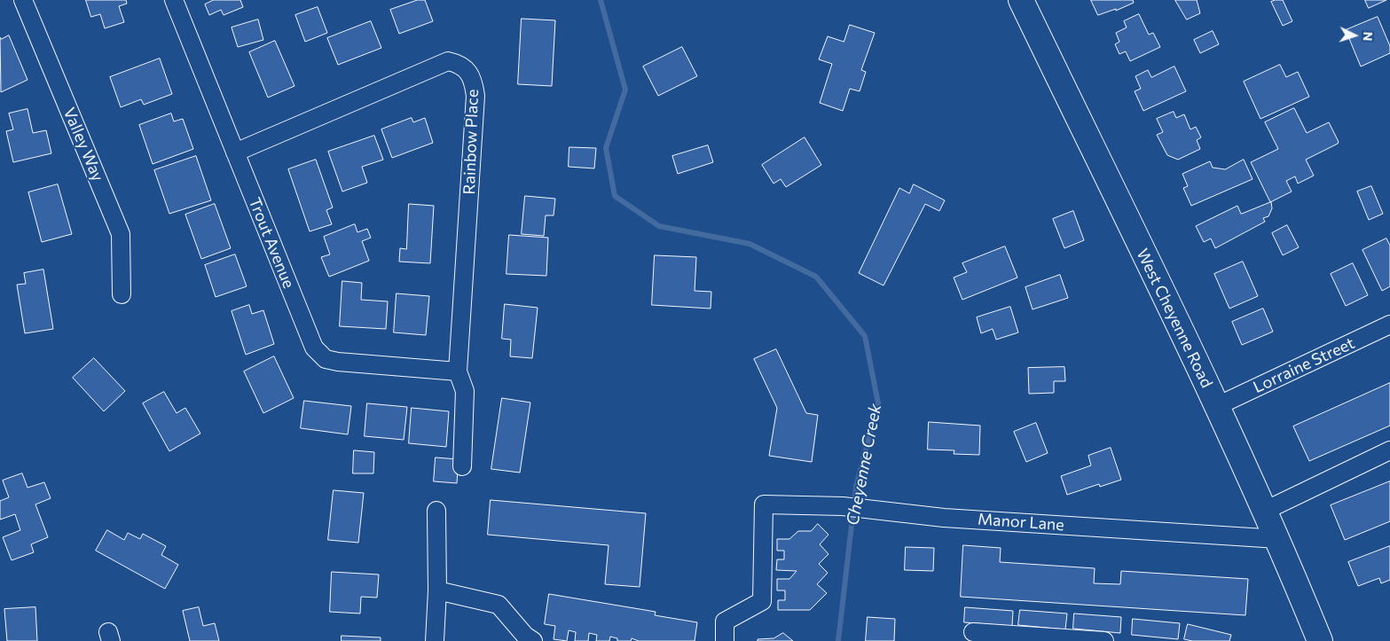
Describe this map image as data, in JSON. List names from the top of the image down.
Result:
{
  "streets": {
    "main road": ["West Cheyenne Road"],
    "street": [
      "Rainbow Place",
      "Valley Way",
      "Trout Avenue",
      "Lorraine Street",
      "Manor Lane"
    ]
  },
  "crossings": [
    ["Rainbow Place", "Trout Avenue"],
    ["West Cheyenne Road", "Lorraine Street"],
    ["West Cheyenne Road", "Manor Lane"]
  ],
  "water": ["Cheyenne Creek"],
  "north": "right"
}
